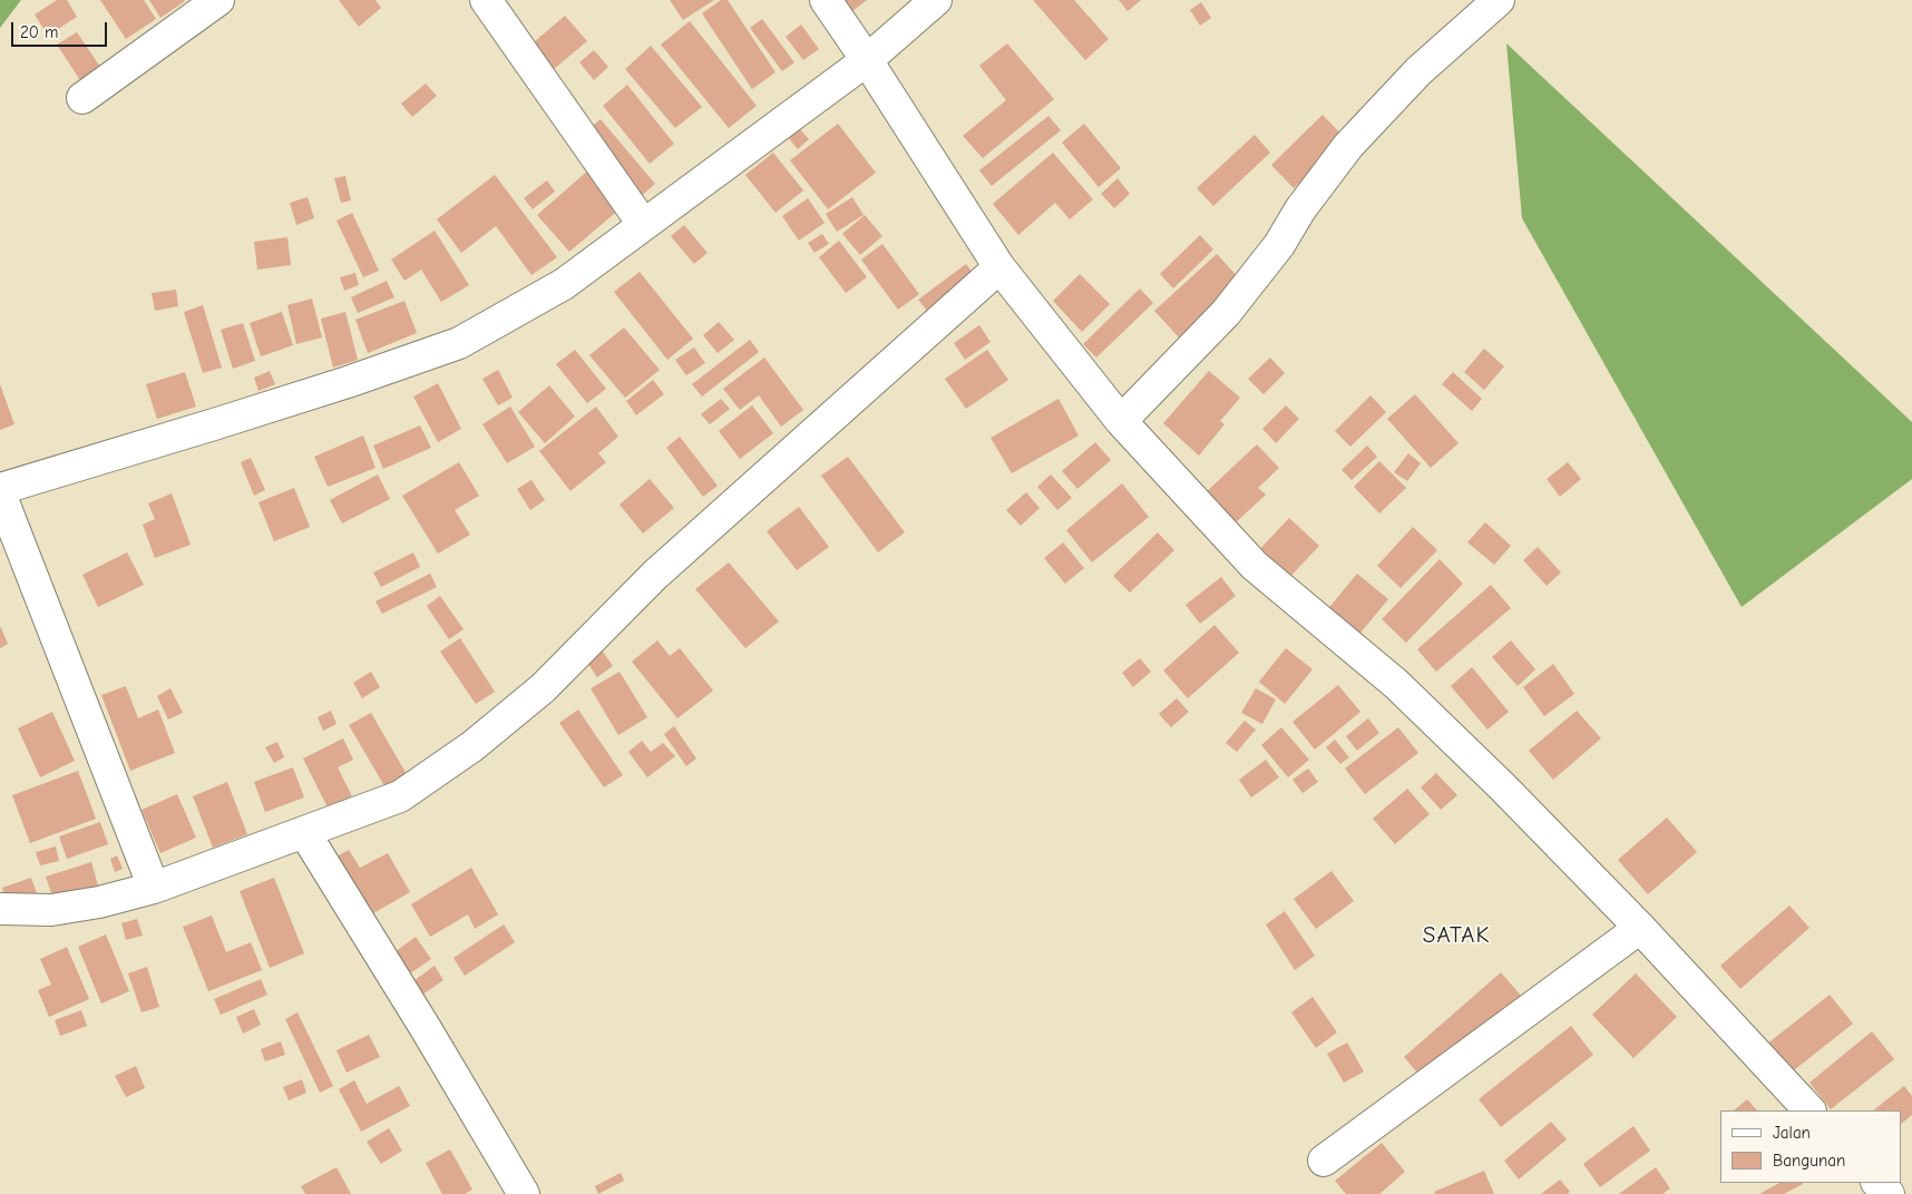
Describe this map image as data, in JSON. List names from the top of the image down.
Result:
{
  "districts": ["SATAK"],
  "legend": ["Jalan", "Bangunan"],
  "scale_bar": "20 m"
}
